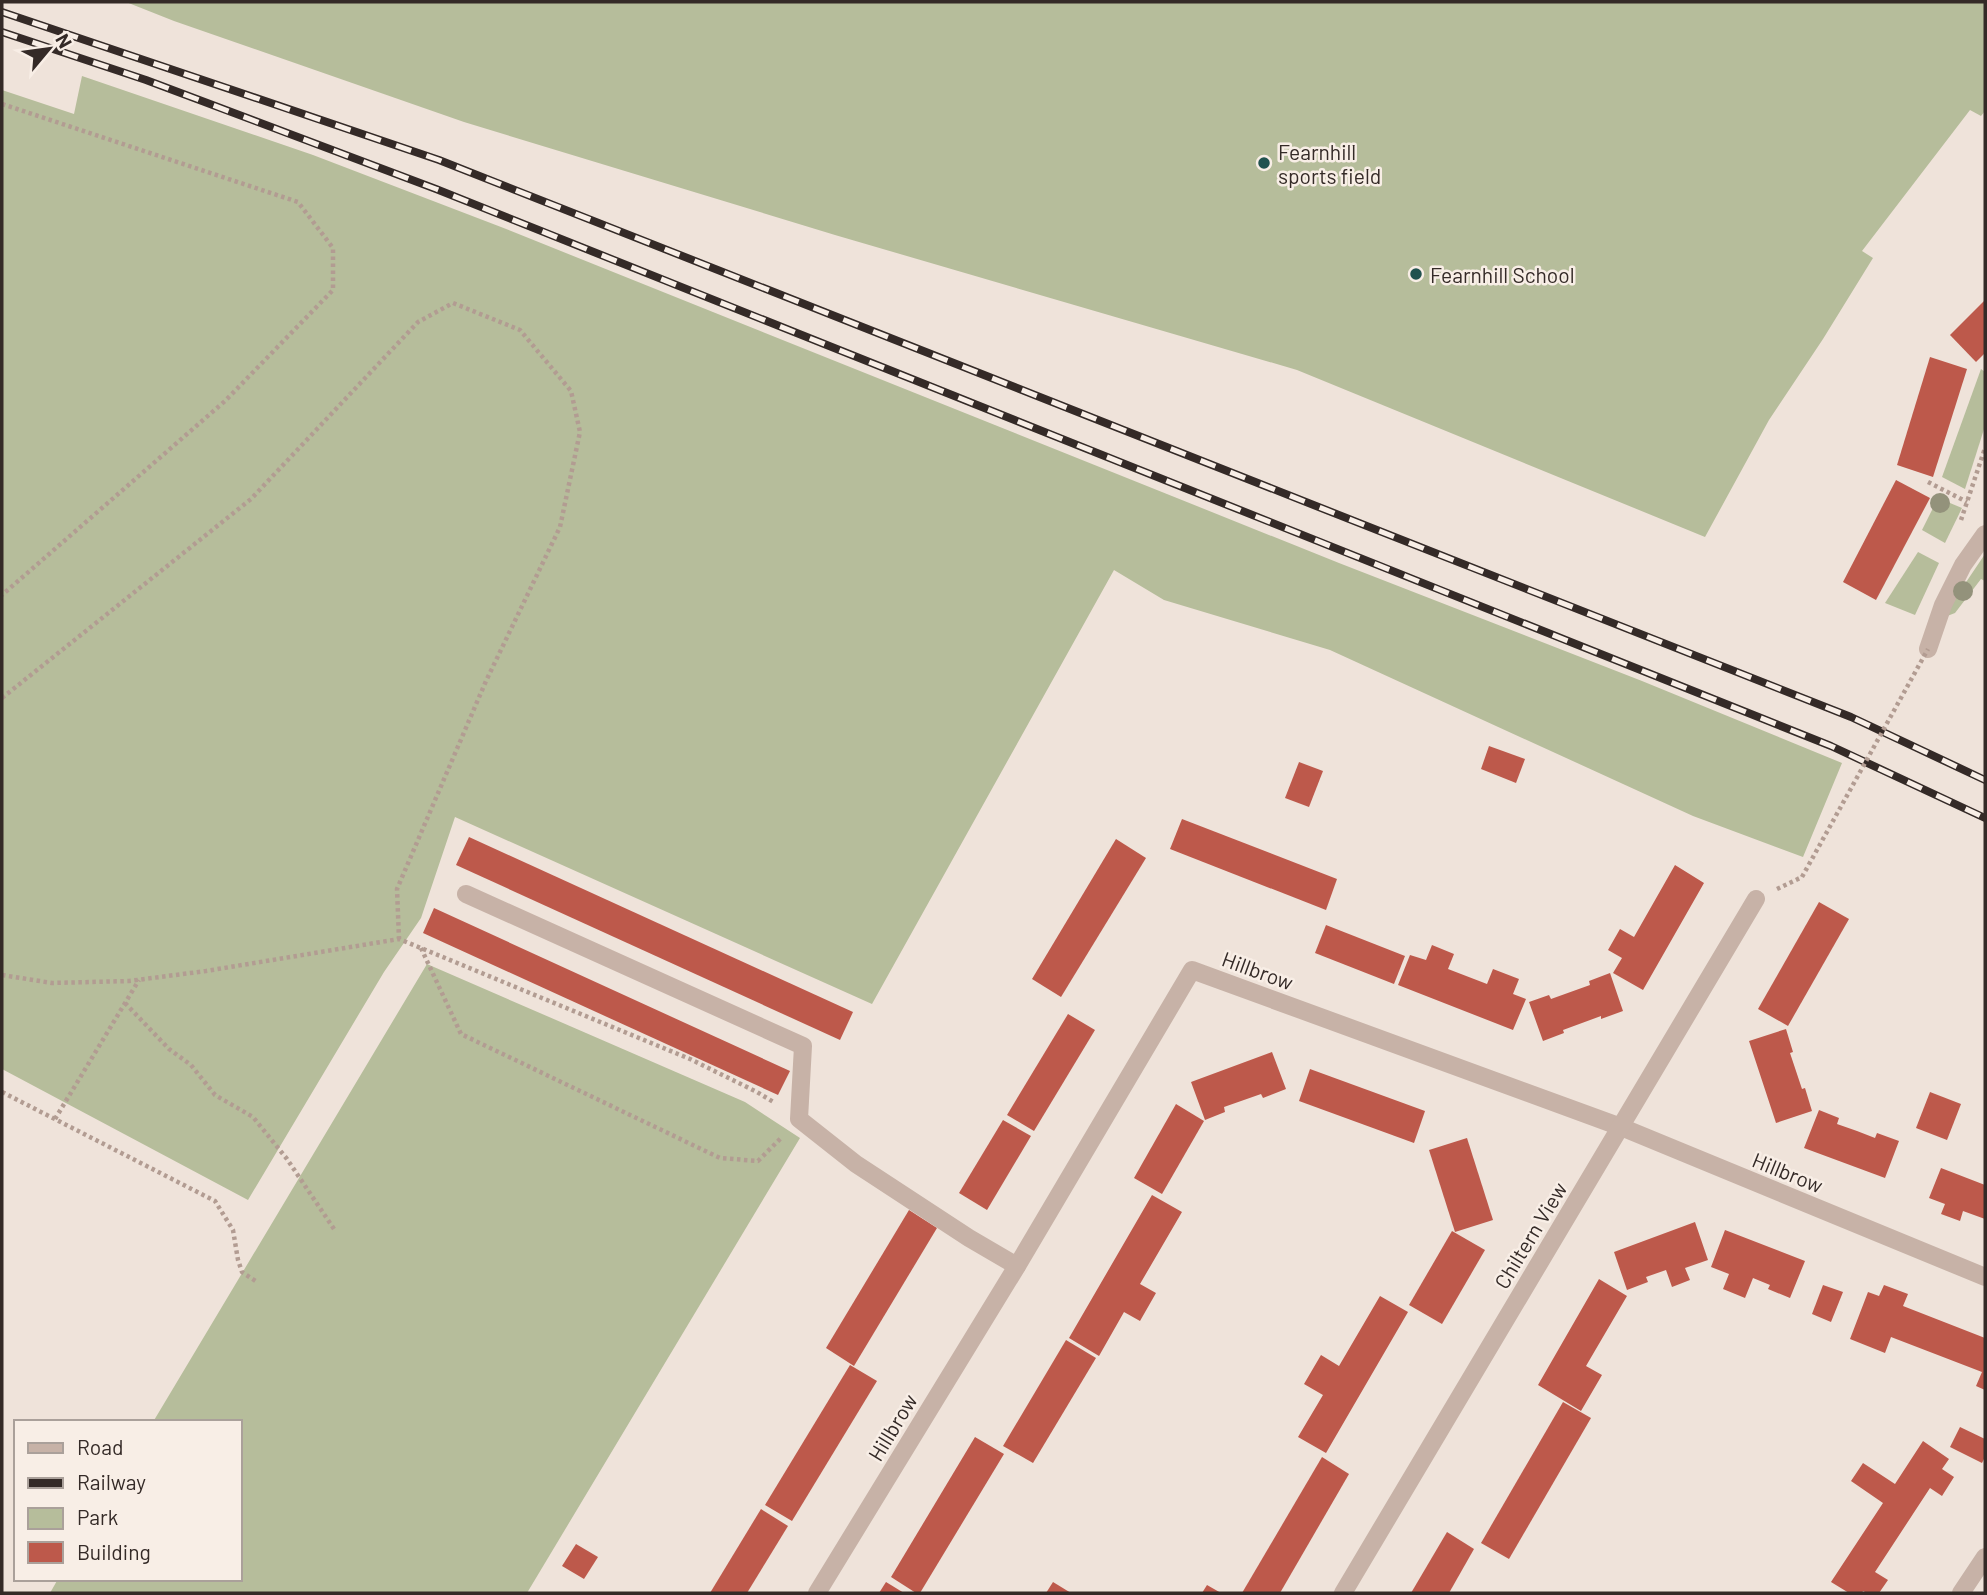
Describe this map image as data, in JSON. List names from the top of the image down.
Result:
{
  "streets": {
    "street": ["Hillbrow", "Chiltern View"]
  },
  "crossings": [
    ["Hillbrow", "Chiltern View"]
  ],
  "places": ["Fearnhill sports field", "Fearnhill School"],
  "legend": [
    "Road",
    "Railway",
    "Park",
    "Building"
  ],
  "north": "top right"
}
